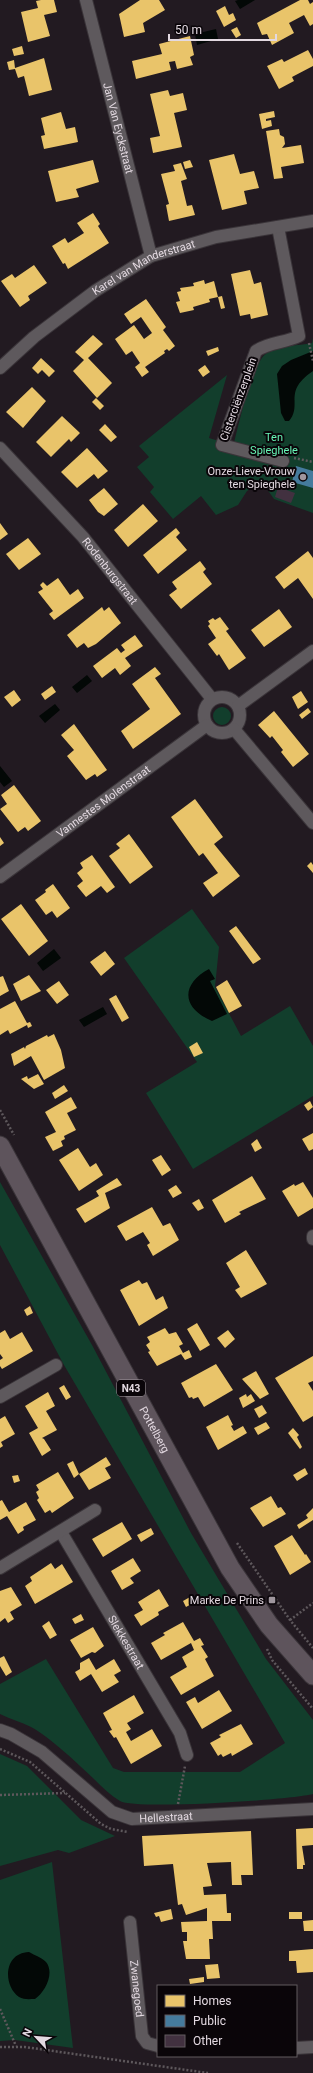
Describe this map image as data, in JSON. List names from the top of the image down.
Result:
{
  "streets": {
    "main road": ["N43", "Pottelberg"],
    "street": [
      "Jan Van Eyckstraat",
      "Karel van Manderstraat",
      "Cisterciënzerplein",
      "Rodenburgstraat",
      "Vannestes Molenstraat",
      "Slekkestraat",
      "Hellestraat",
      "Zwanegoed"
    ]
  },
  "crossings": [
    ["Jan Van Eyckstraat", "Karel van Manderstraat"],
    ["Karel van Manderstraat", "Cisterciënzerplein"],
    ["Rodenburgstraat", "Vannestes Molenstraat"]
  ],
  "parks": ["Ten Spieghele"],
  "places": {
    "other": ["Onze-Lieve-Vrouw ten Spieghele"],
    "transit": ["Marke De Prins"]
  },
  "legend": ["Homes", "Public", "Other"],
  "scale_bar": "50 m",
  "north": "top left"
}
